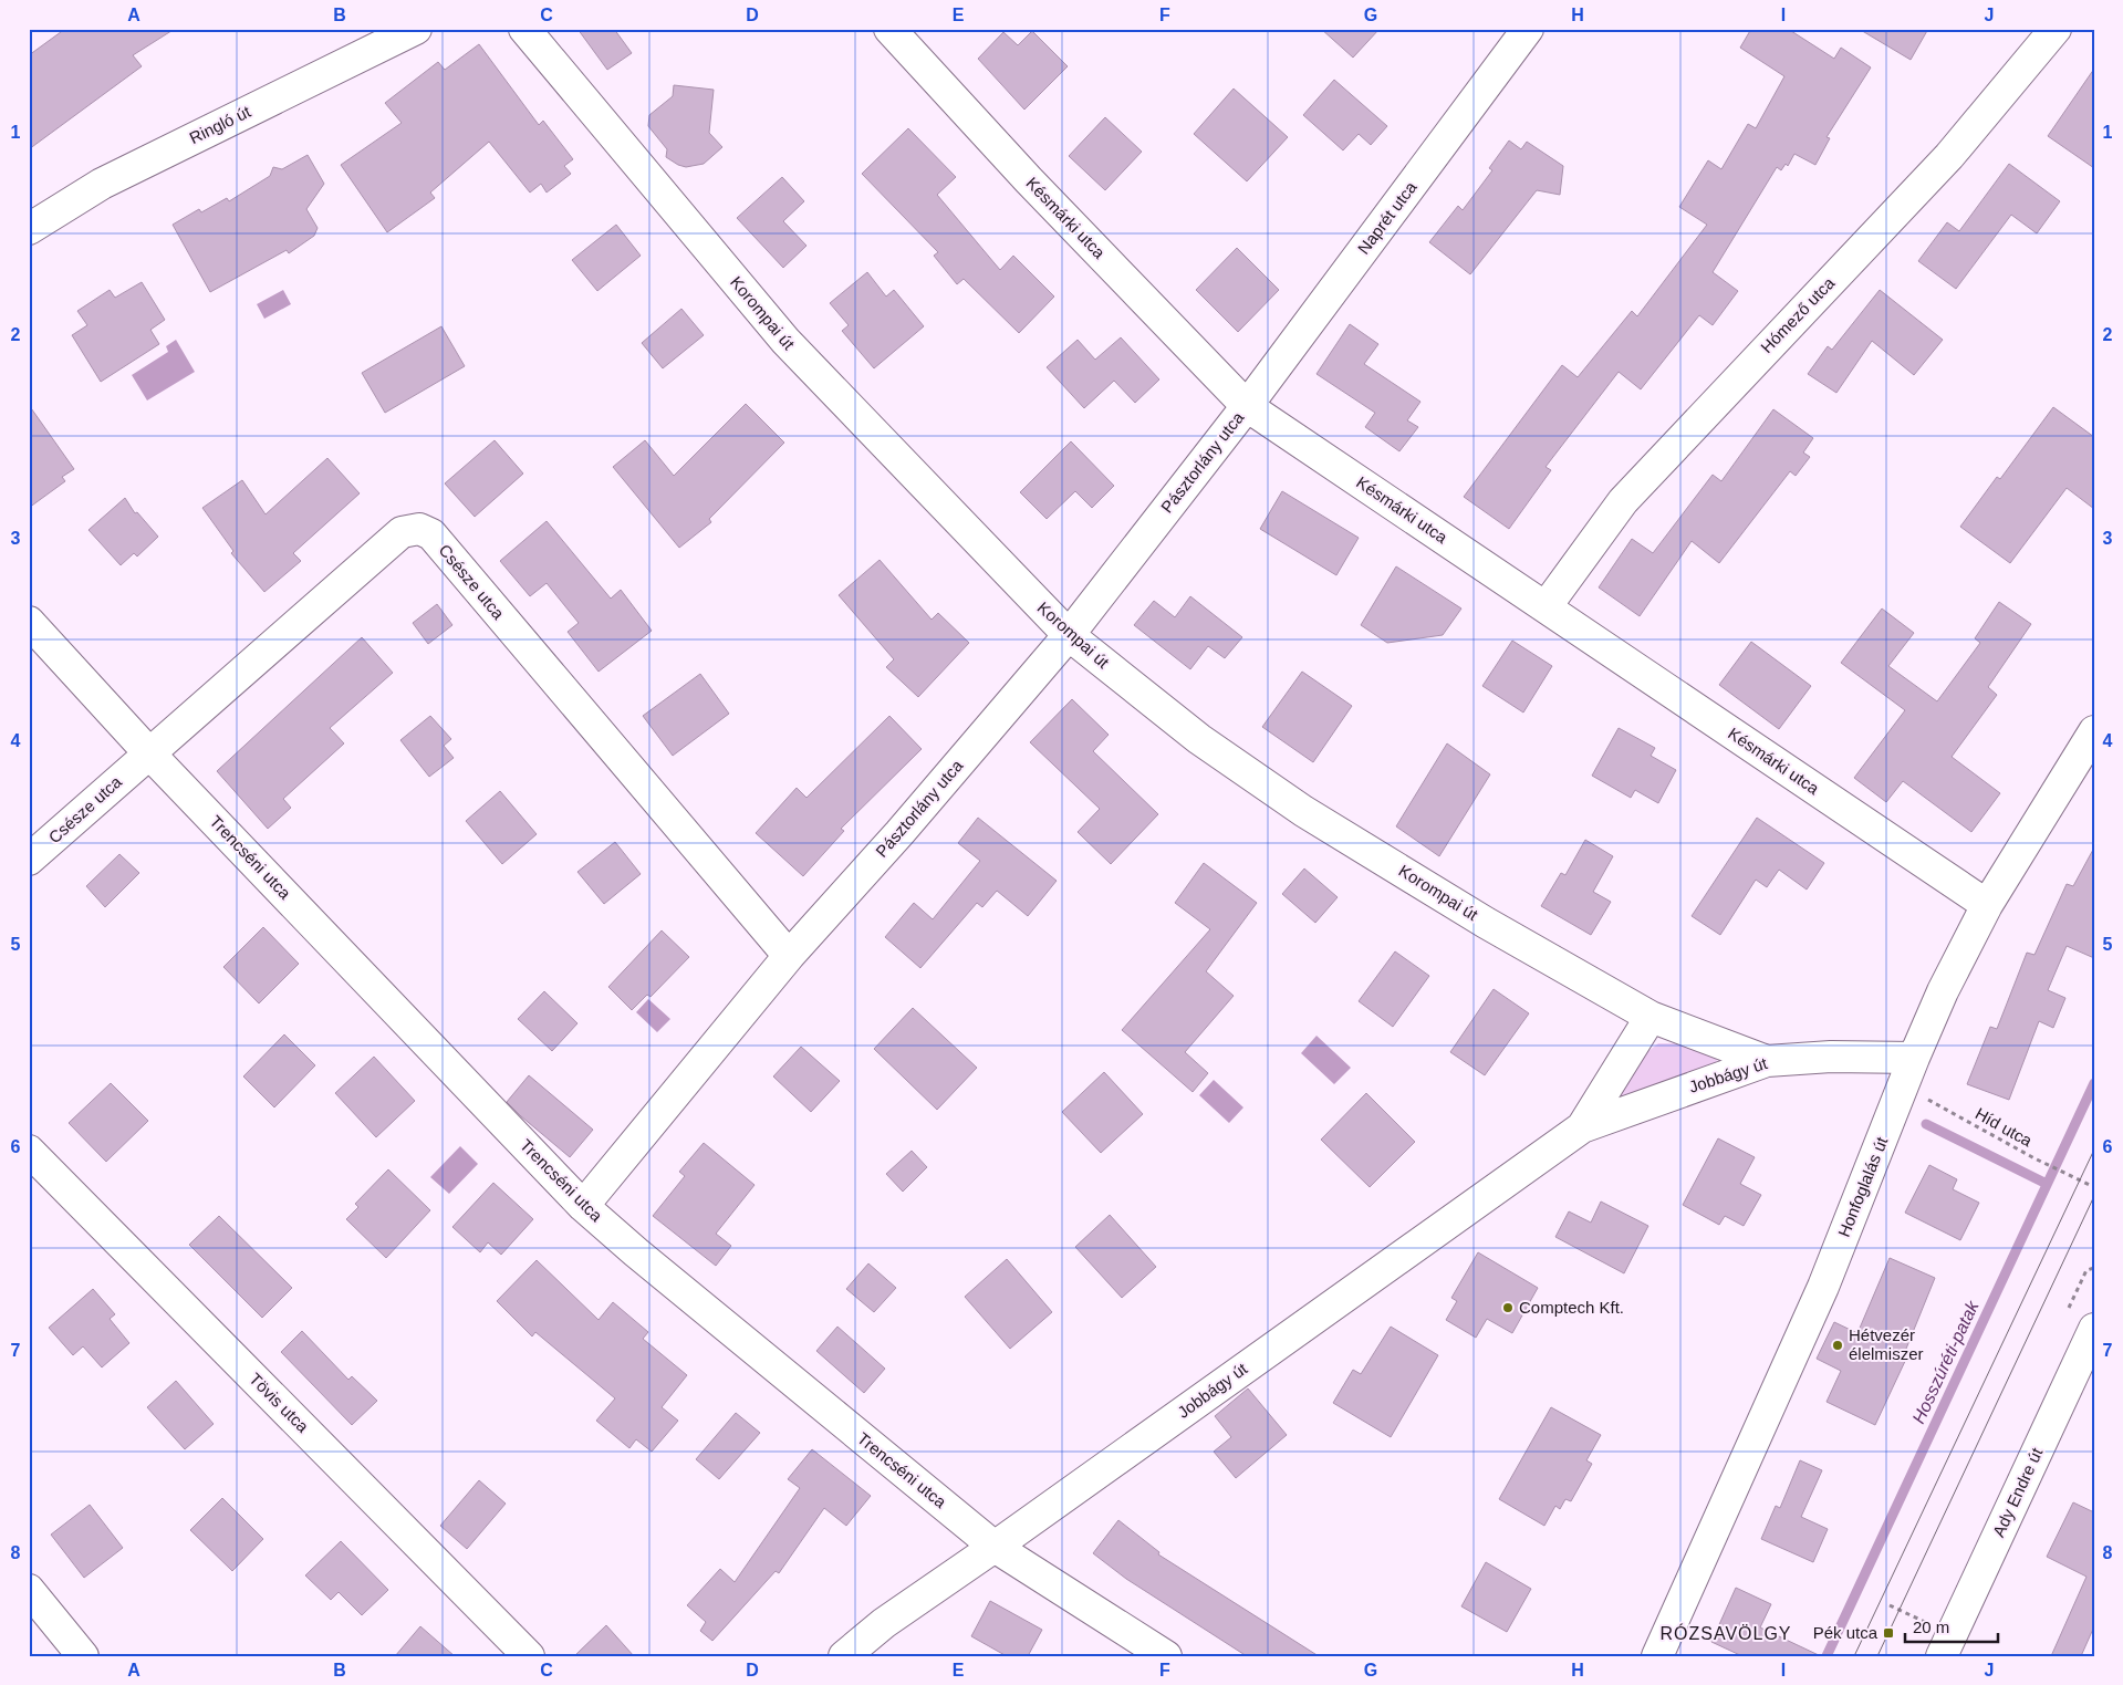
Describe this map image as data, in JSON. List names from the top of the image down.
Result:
{
  "streets": {
    "street": [
      "Ringló út",
      "Késmárki utca",
      "Naprét utca",
      "Korompai út",
      "Hómező utca",
      "Pásztorlány utca",
      "Csésze utca",
      "Trencséni utca",
      "Jobbágy út",
      "Honfoglalás út",
      "Tövis utca",
      "Ady Endre út"
    ],
    "path": ["Híd utca"]
  },
  "crossings": [
    ["Késmárki utca", "Naprét utca"],
    ["Késmárki utca", "Hómező utca"],
    ["Késmárki utca", "Pásztorlány utca"],
    ["Késmárki utca", "Honfoglalás út"],
    ["Naprét utca", "Pásztorlány utca"],
    ["Korompai út", "Pásztorlány utca"],
    ["Korompai út", "Jobbágy út"],
    ["Pásztorlány utca", "Csésze utca"],
    ["Pásztorlány utca", "Trencséni utca"],
    ["Csésze utca", "Trencséni utca"],
    ["Trencséni utca", "Jobbágy út"],
    ["Jobbágy út", "Honfoglalás út"],
    ["Híd utca", "Honfoglalás út"]
  ],
  "districts": ["RÓZSAVÖLGY"],
  "water": ["Hosszúréti-patak"],
  "places": {
    "other": ["Comptech Kft.", "Hétvezér élelmiszer"],
    "transit": ["Pék utca"]
  },
  "scale_bar": "20 m",
  "grid": {
    "columns": [
      "A",
      "B",
      "C",
      "D",
      "E",
      "F",
      "G",
      "H",
      "I",
      "J"
    ],
    "rows": [
      "1",
      "2",
      "3",
      "4",
      "5",
      "6",
      "7",
      "8"
    ]
  }
}
